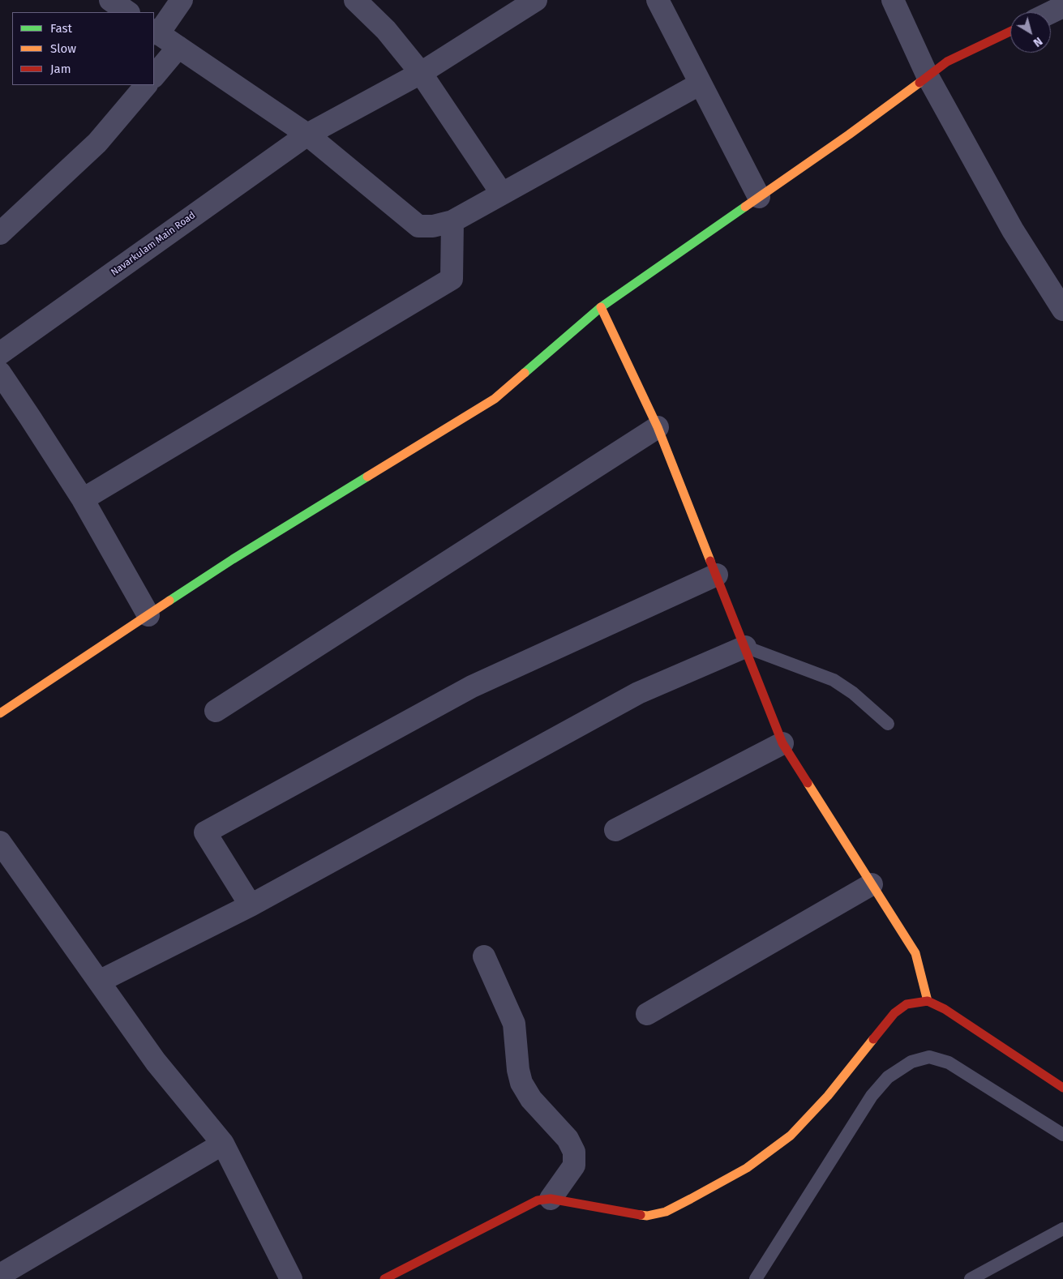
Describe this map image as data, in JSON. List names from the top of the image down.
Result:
{
  "streets": {
    "street": ["Navarkulam Main Road"]
  },
  "legend": ["Fast", "Slow", "Jam"],
  "north": "bottom right"
}
